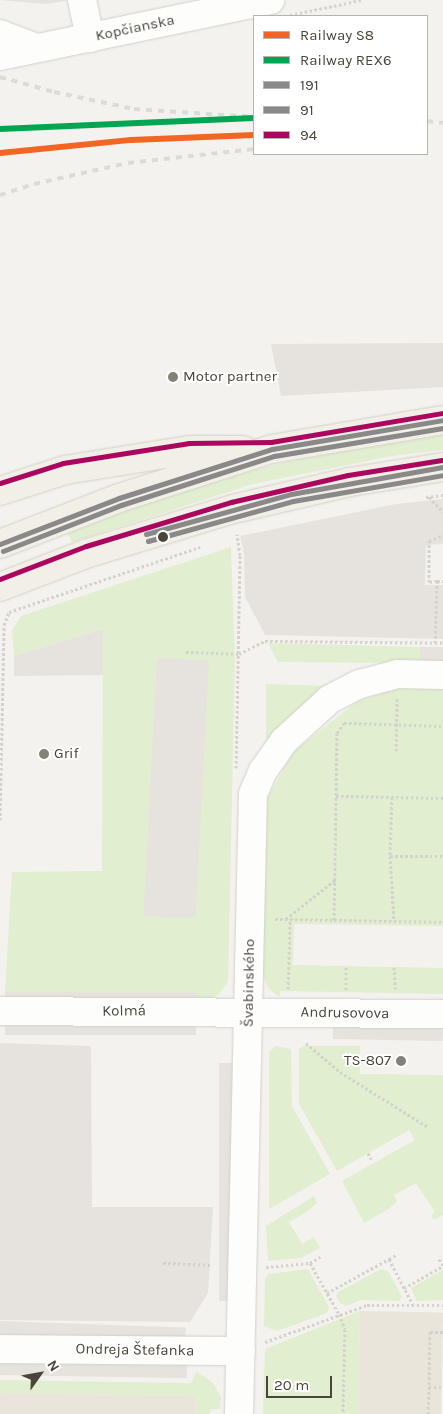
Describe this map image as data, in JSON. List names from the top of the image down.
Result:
{
  "streets": {
    "street": [
      "Kopčianska",
      "Švabinského",
      "Kolmá",
      "Andrusovova",
      "Ondreja Štefanka"
    ]
  },
  "crossings": [
    ["Švabinského", "Kolmá"],
    ["Švabinského", "Andrusovova"],
    ["Švabinského", "Ondreja Štefanka"],
    ["Kolmá", "Andrusovova"]
  ],
  "places": ["Motor partner", "Grif", "TS-807"],
  "lines": [
    "rail line REX6",
    "rail line S8",
    "transit line 94",
    "transit line 191",
    "transit line 91"
  ],
  "legend": [
    "Railway S8",
    "Railway REX6",
    "191",
    "91",
    "94"
  ],
  "scale_bar": "20 m",
  "north": "top right"
}
